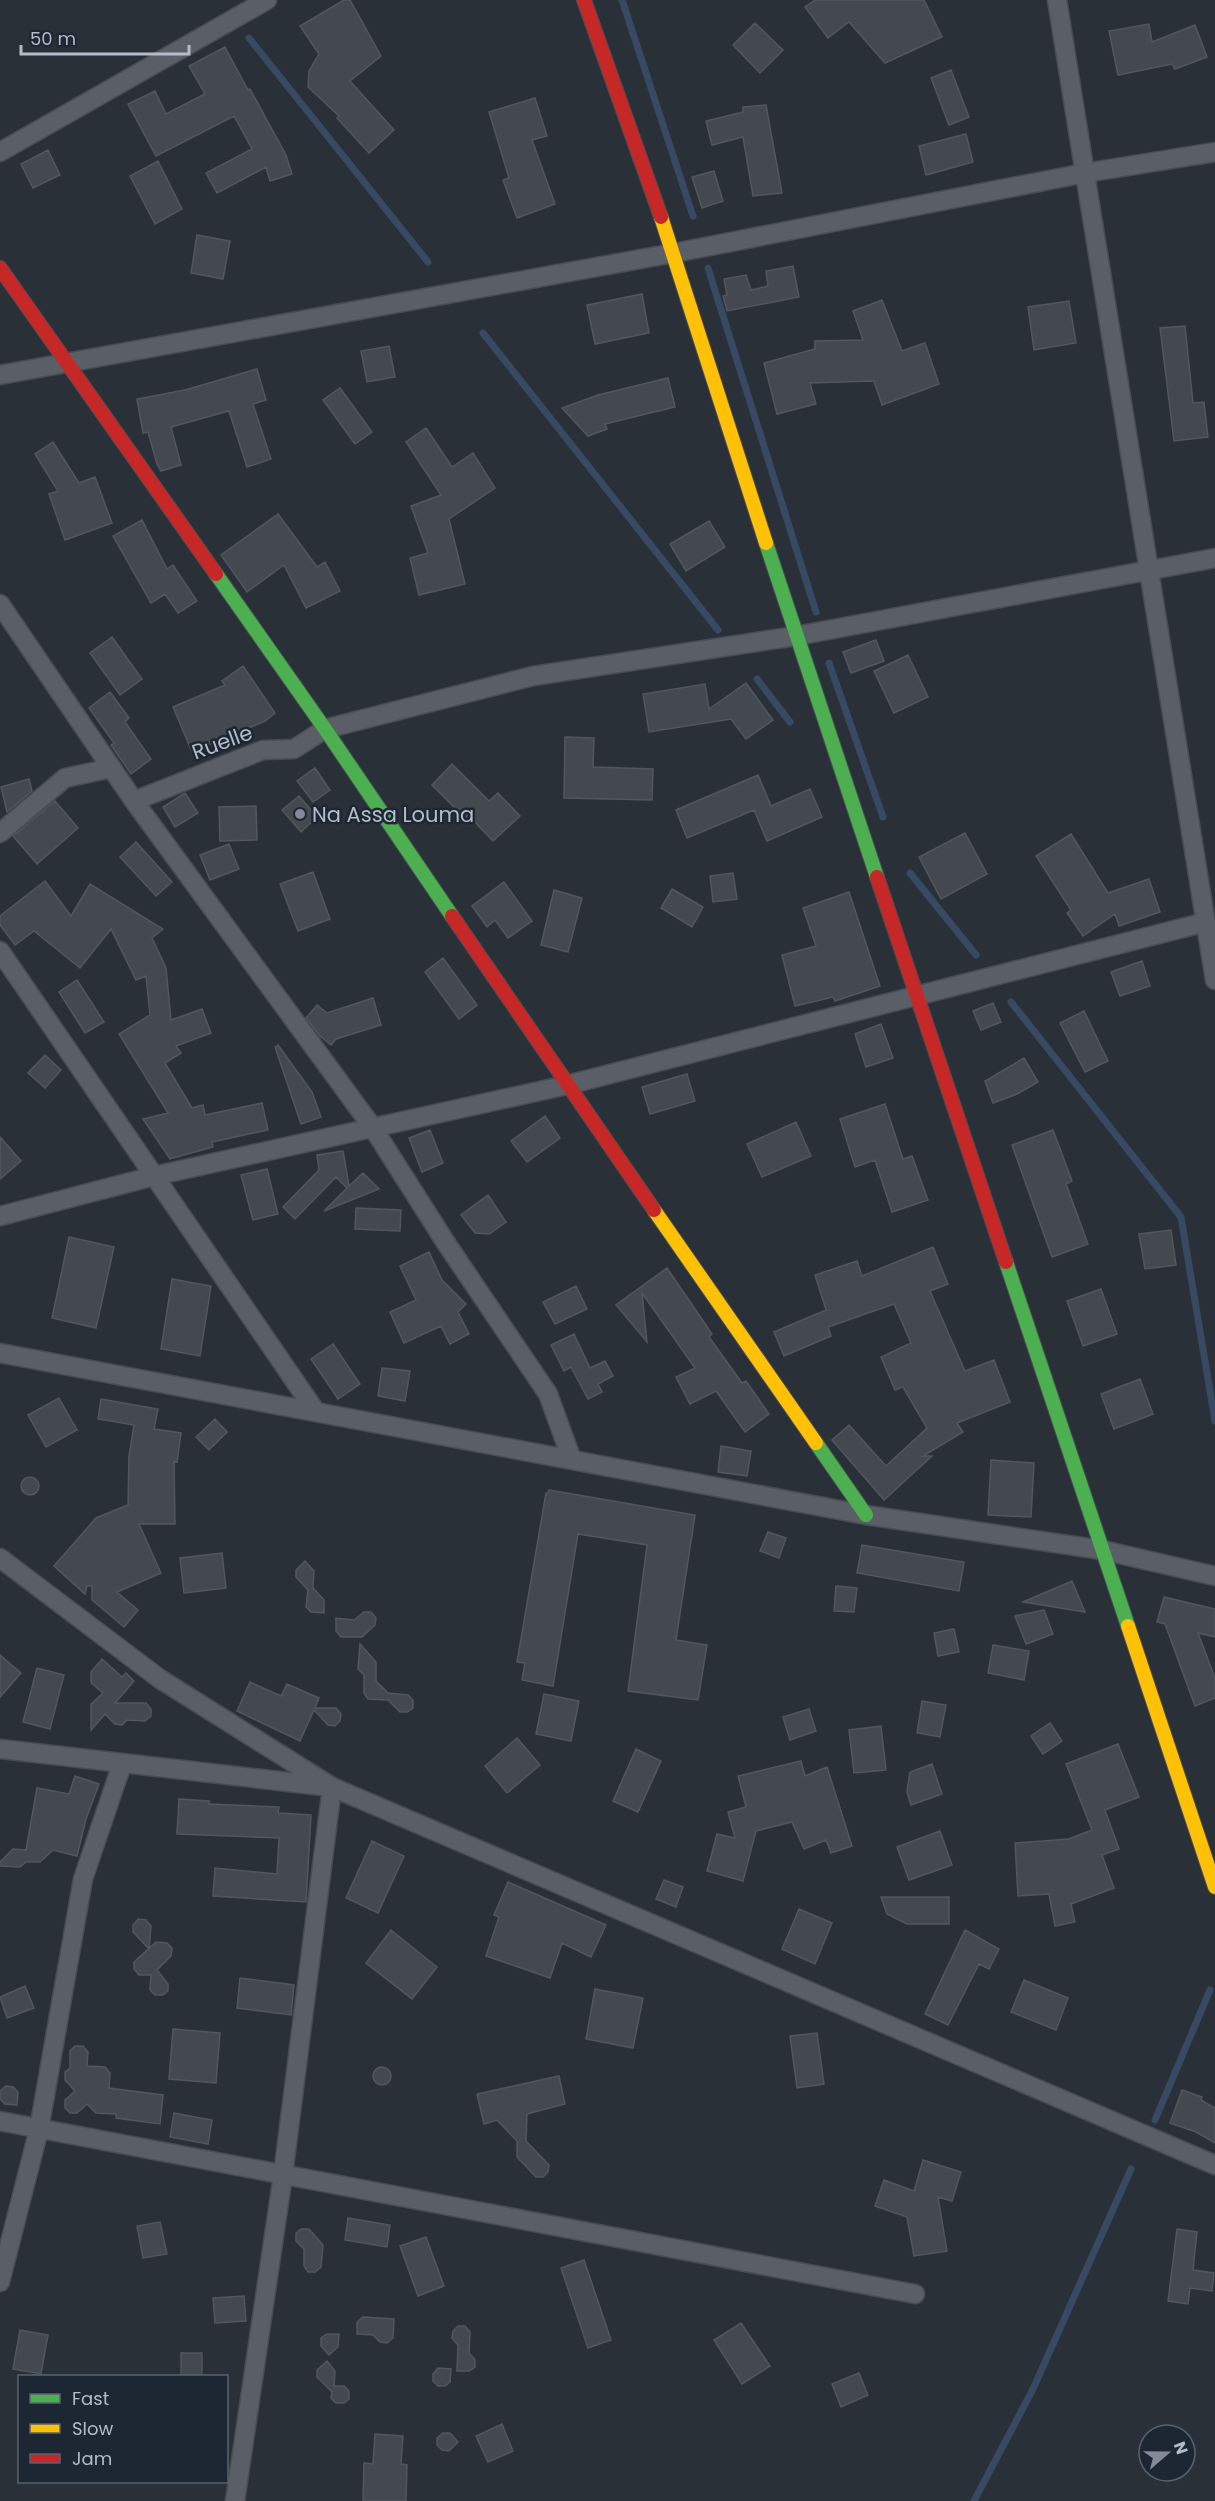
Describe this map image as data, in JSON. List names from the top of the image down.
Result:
{
  "streets": {
    "street": ["Ruelle"]
  },
  "places": ["Na Assa Louma"],
  "legend": ["Fast", "Slow", "Jam"],
  "scale_bar": "50 m",
  "north": "right"
}
